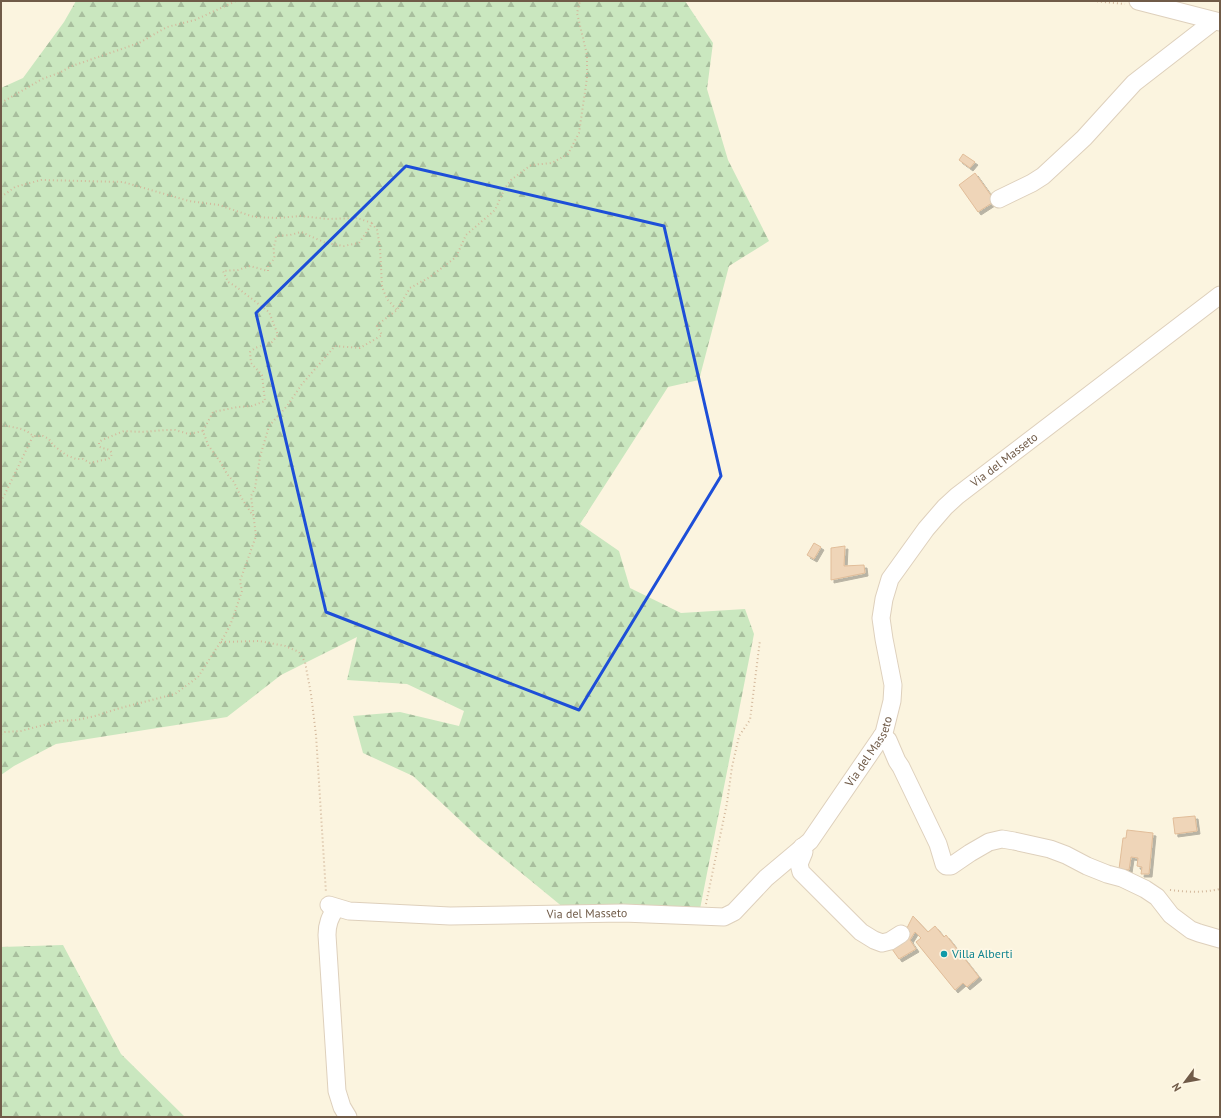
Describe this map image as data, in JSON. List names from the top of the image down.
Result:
{
  "streets": {
    "street": ["Via del Masseto"]
  },
  "places": ["Villa Alberti"],
  "north": "bottom left"
}
